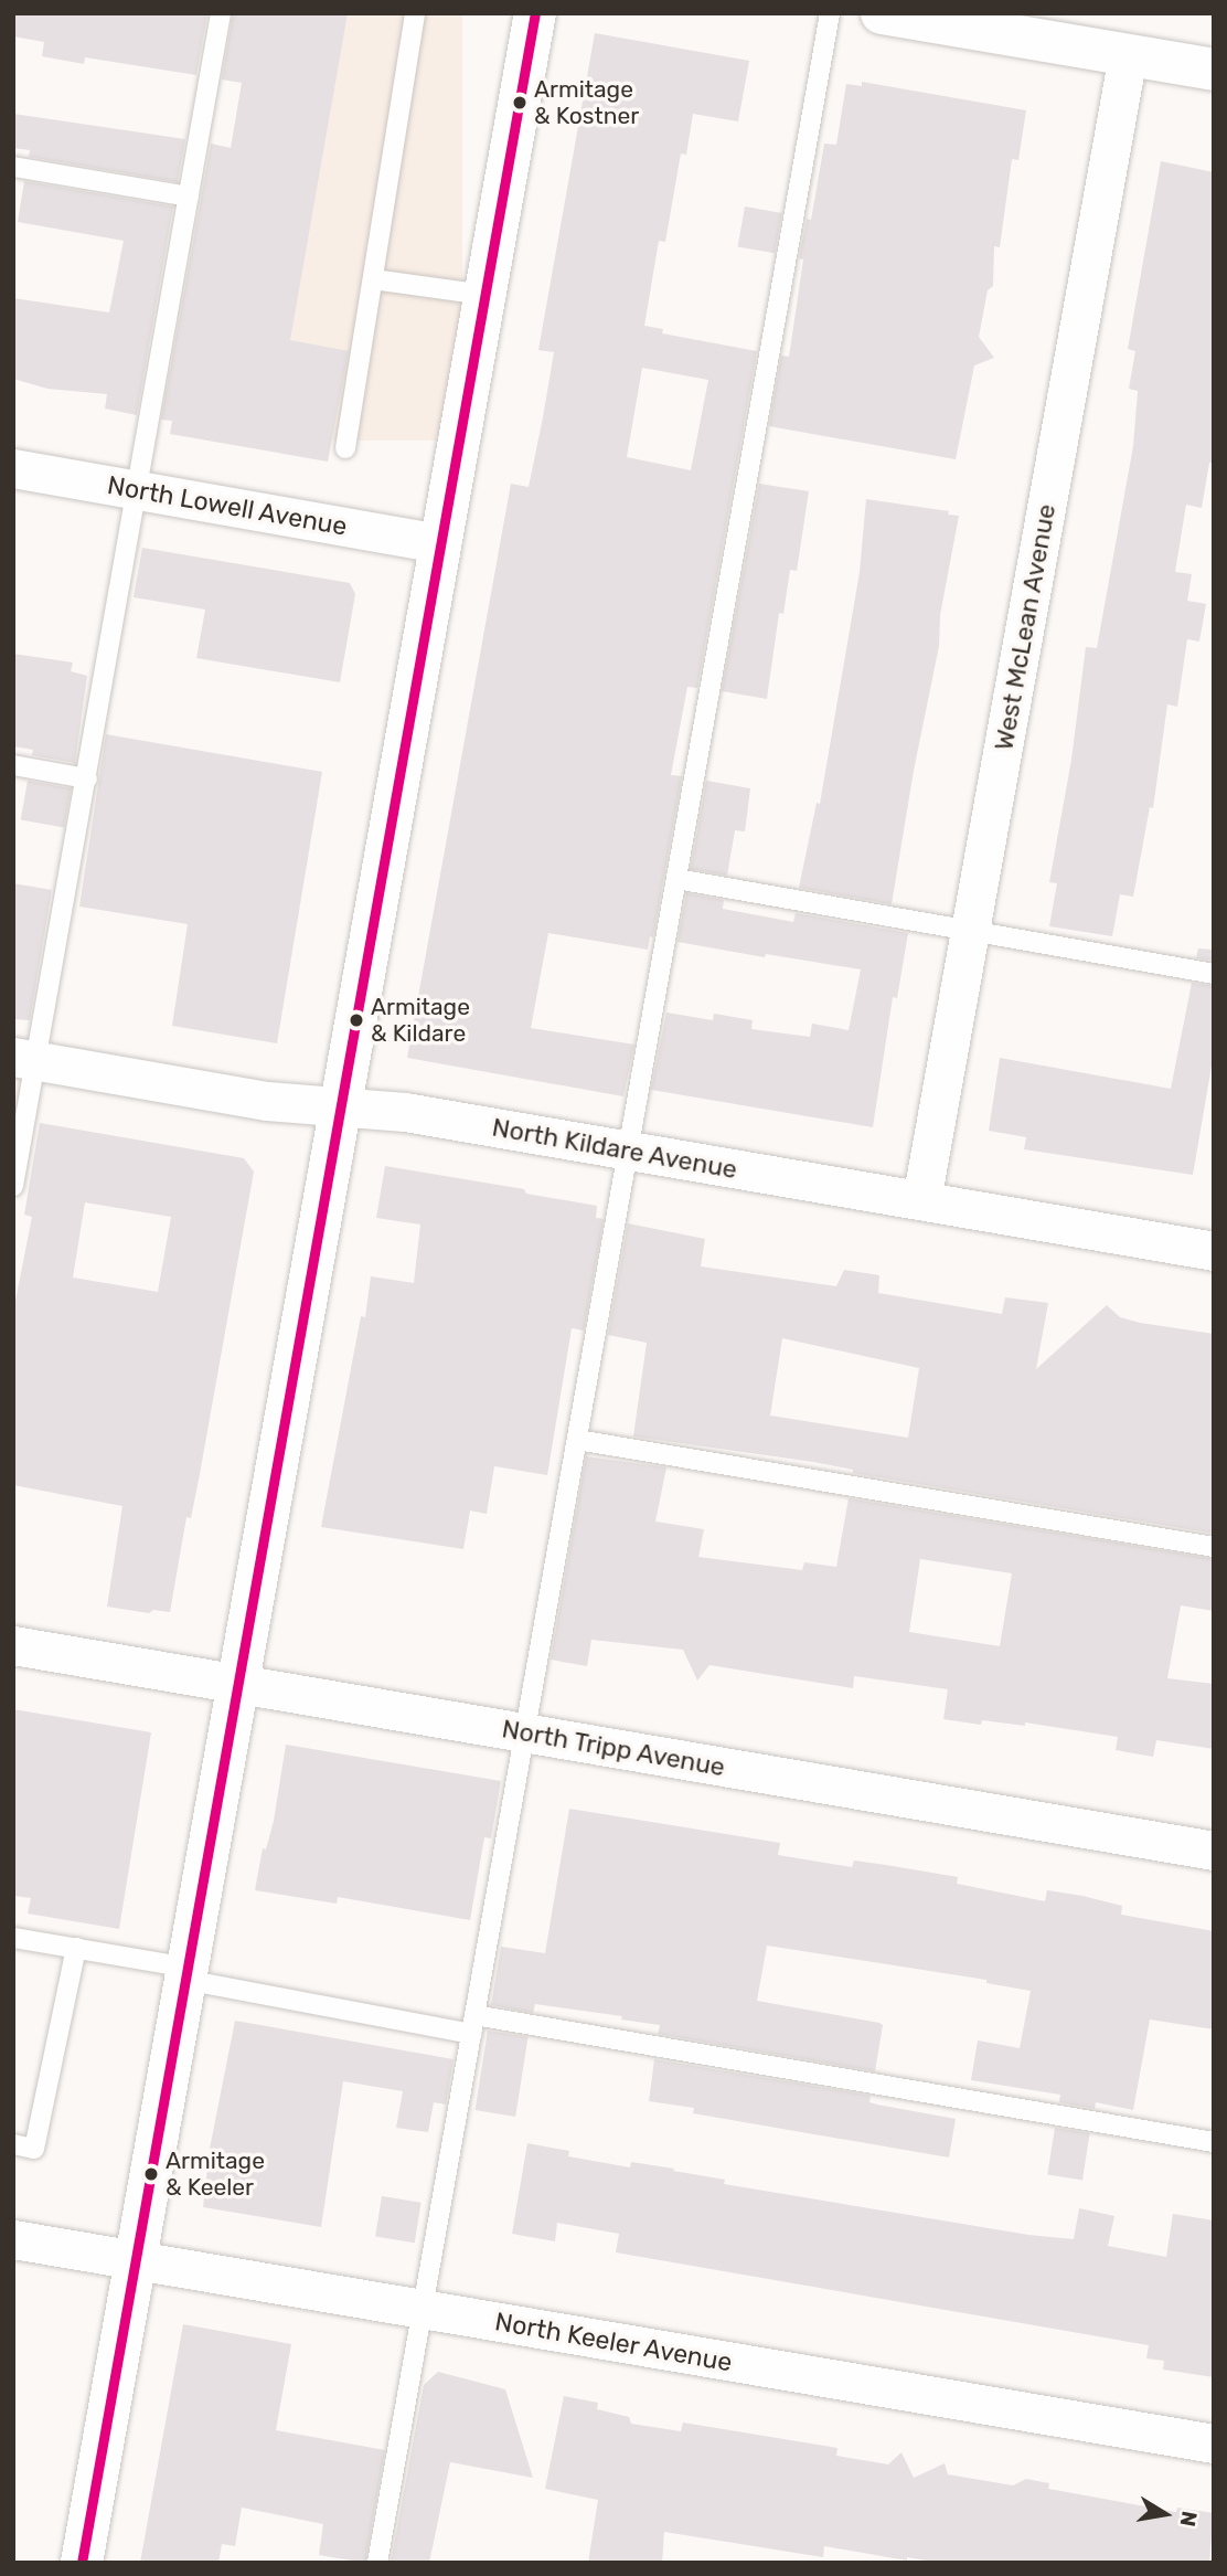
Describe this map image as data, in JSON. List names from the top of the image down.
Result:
{
  "streets": {
    "street": [
      "North Lowell Avenue",
      "West McLean Avenue",
      "North Kildare Avenue",
      "North Tripp Avenue",
      "North Keeler Avenue"
    ]
  },
  "crossings": [
    ["West McLean Avenue", "North Kildare Avenue"]
  ],
  "places": ["Armitage & Kostner", "Armitage & Kildare", "Armitage & Keeler"],
  "north": "right"
}
